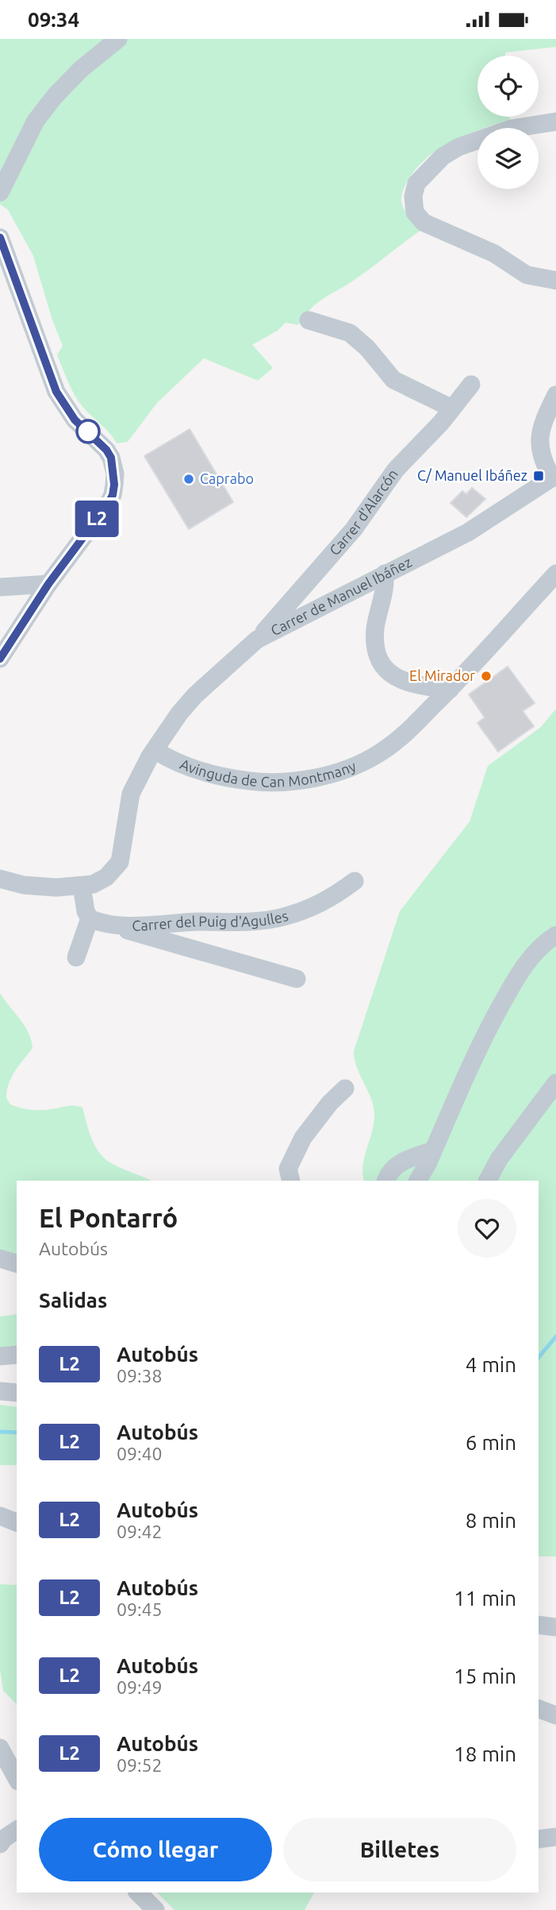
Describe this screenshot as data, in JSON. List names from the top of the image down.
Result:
{
  "streets": {
    "street": [
      "Carrer d'Alarcón",
      "Carrer de Manuel Ibáñez",
      "Avinguda de Can Montmany",
      "Carrer del Puig d'Agulles"
    ]
  },
  "crossings": [
    ["Carrer d'Alarcón", "Carrer de Manuel Ibáñez"],
    ["Carrer de Manuel Ibáñez", "Avinguda de Can Montmany"]
  ],
  "places": {
    "transit": ["C/ Manuel Ibáñez"],
    "other": ["Caprabo", "El Mirador"]
  },
  "lines": ["bus line L2"],
  "page": {
    "status": "09:34",
    "on_map": "L2",
    "heading": [
      ["El Pontarró", "Autobús"],
      "Salidas"
    ],
    "list": [
      {
        "mark": "L2",
        "name": "Autobús",
        "note": "09:38",
        "value": "4 min"
      },
      {
        "mark": "L2",
        "name": "Autobús",
        "note": "09:40",
        "value": "6 min"
      },
      {
        "mark": "L2",
        "name": "Autobús",
        "note": "09:42",
        "value": "8 min"
      },
      {
        "mark": "L2",
        "name": "Autobús",
        "note": "09:45",
        "value": "11 min"
      },
      {
        "mark": "L2",
        "name": "Autobús",
        "note": "09:49",
        "value": "15 min"
      },
      {
        "mark": "L2",
        "name": "Autobús",
        "note": "09:52",
        "value": "18 min"
      }
    ],
    "buttons": ["Cómo llegar", "Billetes"]
  }
}
